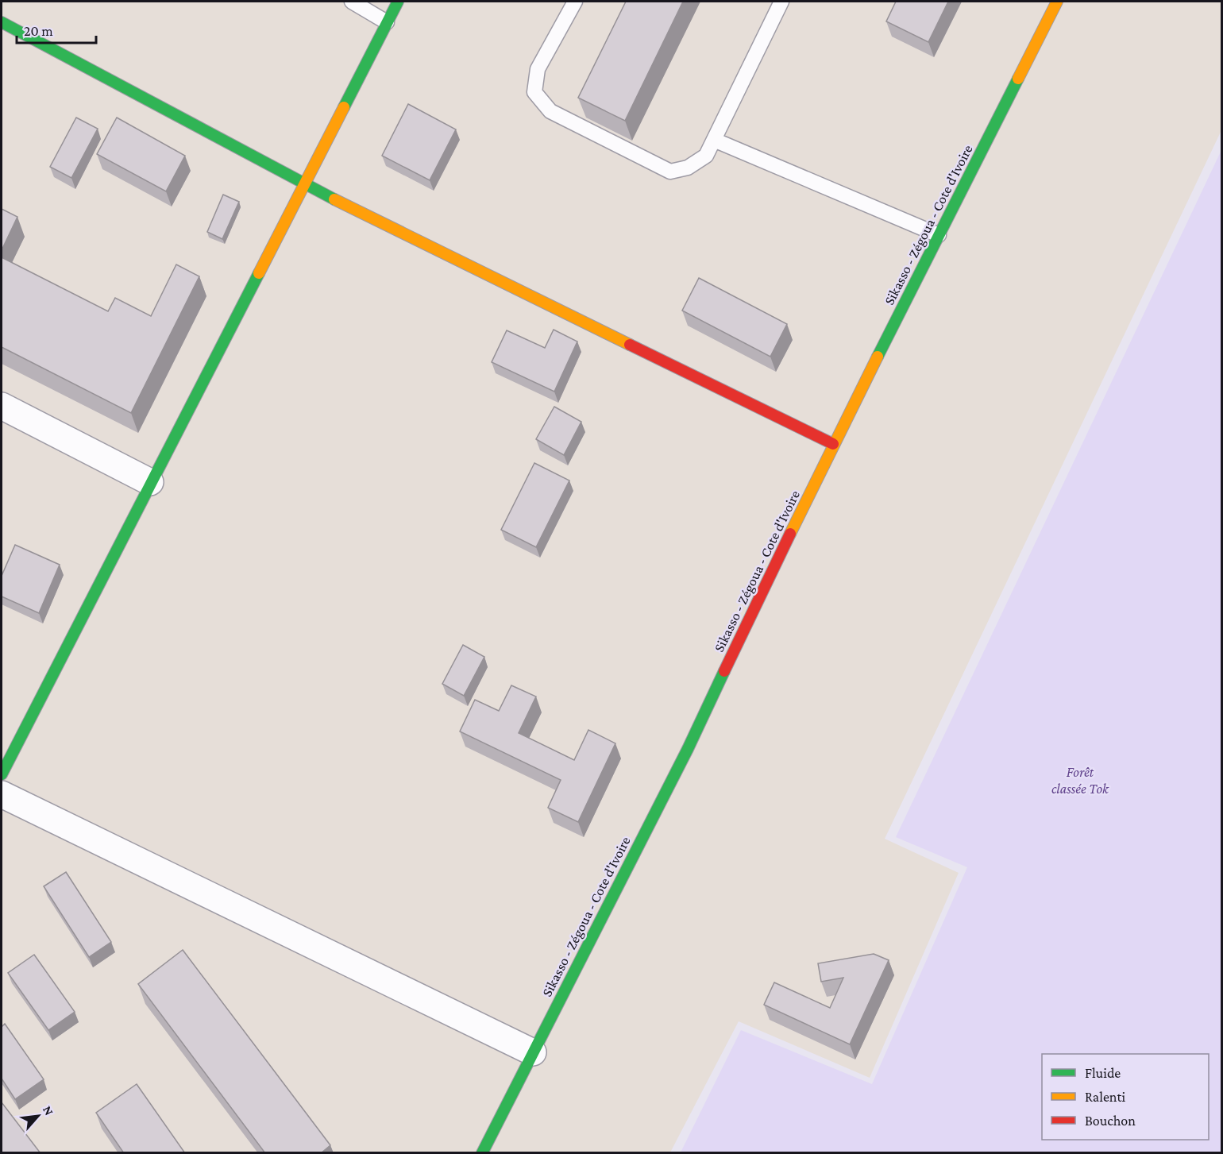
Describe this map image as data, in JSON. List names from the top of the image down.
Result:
{
  "streets": {
    "main road": ["Sikasso - Zégoua - Cote d'Ivoire"]
  },
  "parks": ["Forêt classée Tok"],
  "legend": ["Fluide", "Ralenti", "Bouchon"],
  "scale_bar": "20 m",
  "north": "top right"
}
